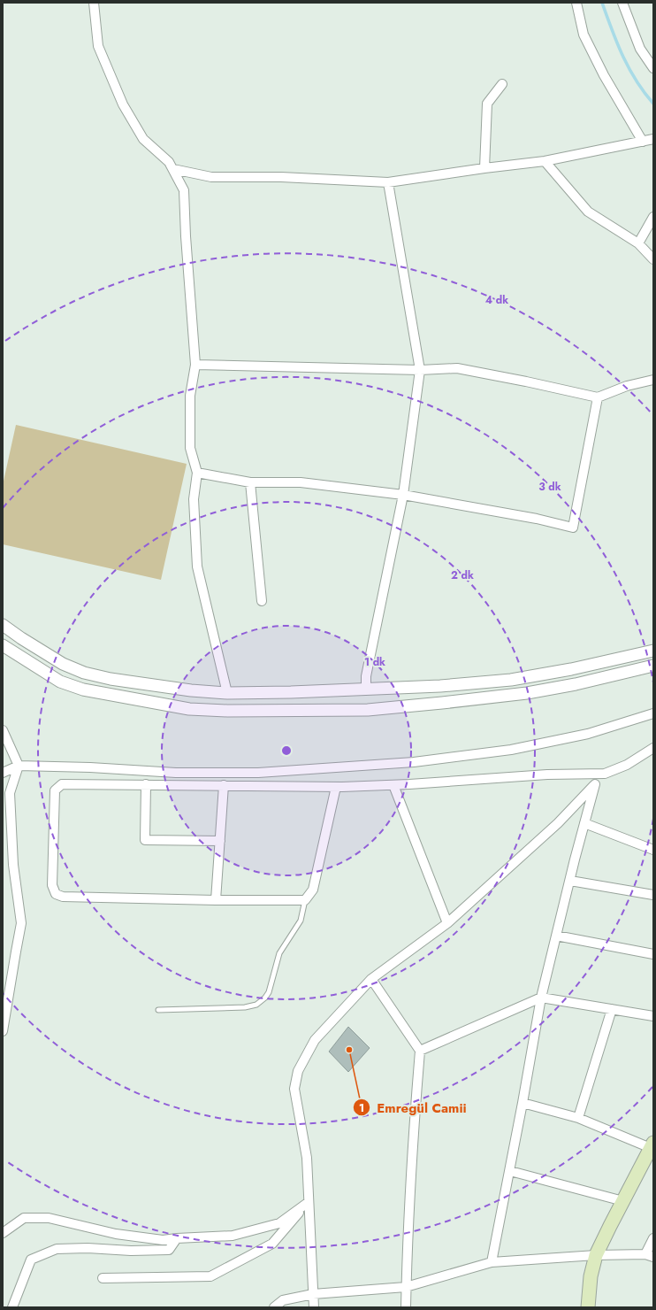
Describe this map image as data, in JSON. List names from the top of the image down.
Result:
{
  "places": ["Emregül Camii"],
  "rings": [
    "4 dk",
    "3 dk",
    "2 dk",
    "1 dk"
  ]
}
